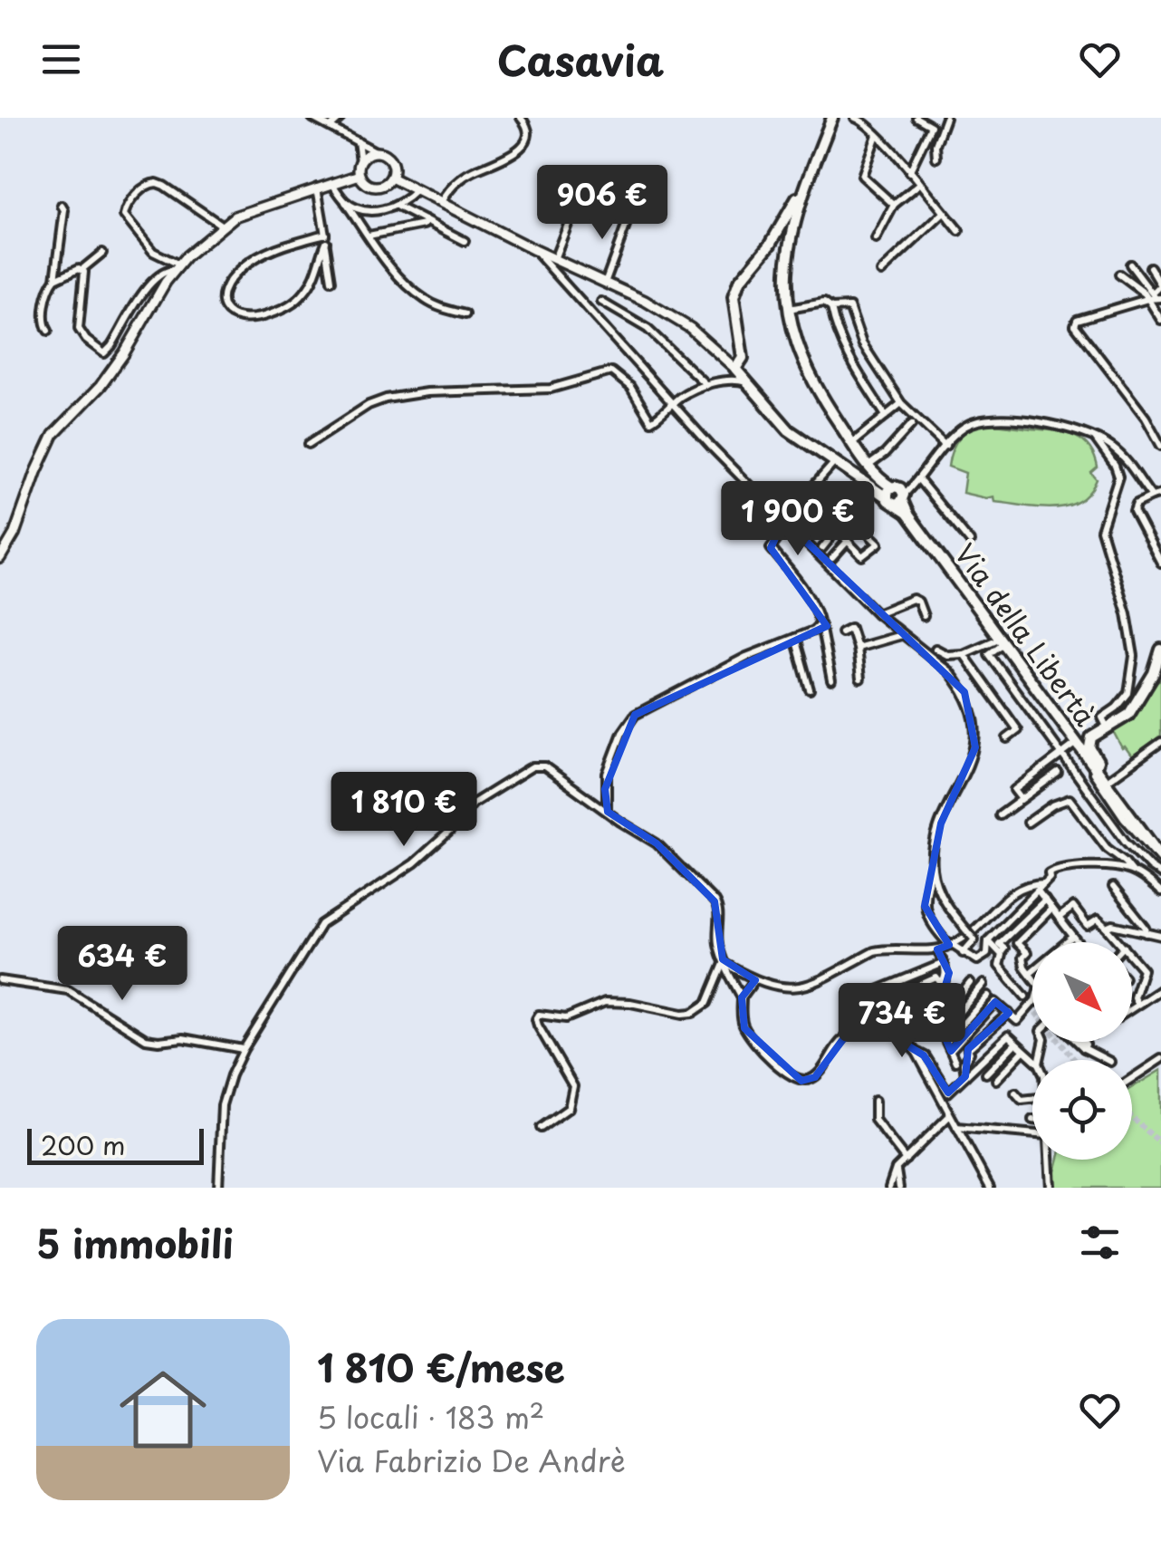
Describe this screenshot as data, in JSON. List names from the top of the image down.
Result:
{
  "streets": {
    "main road": ["Via della Libertà"]
  },
  "scale_bar": "200 m",
  "north": "bottom right",
  "page": {
    "header": "Casavia",
    "price": [
      "906 €",
      "1 900 €",
      "1 810 €",
      "634 €",
      "734 €"
    ],
    "scale": "200 m",
    "heading": "5 immobili",
    "list": [
      {
        "name": "1 810 €/mese",
        "note": "5 locali · 183 m² · Via Fabrizio De Andrè"
      }
    ]
  }
}
